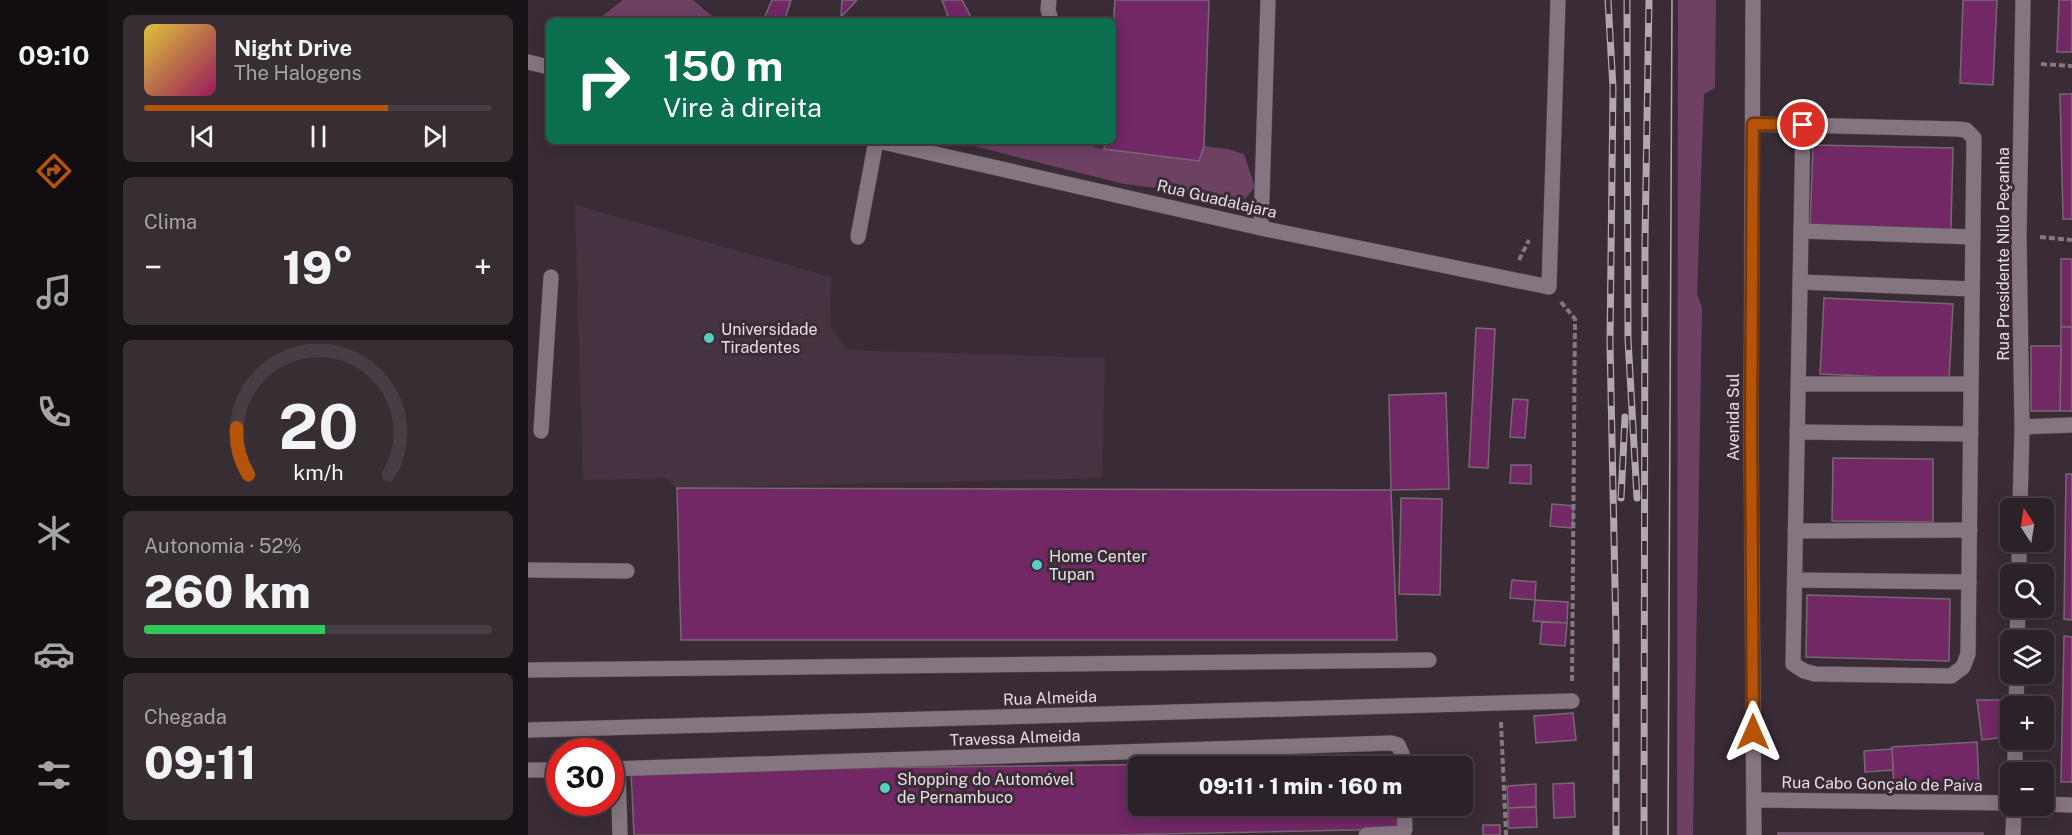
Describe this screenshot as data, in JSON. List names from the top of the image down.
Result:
{
  "streets": {
    "street": [
      "Rua Guadalajara",
      "Rua Presidente Nilo Peçanha",
      "Avenida Sul",
      "Rua Almeida",
      "Travessa Almeida",
      "Rua Cabo Gonçalo de Paiva"
    ]
  },
  "crossings": [
    ["Avenida Sul", "Rua Cabo Gonçalo de Paiva"]
  ],
  "places": ["Universidade Tiradentes", "Home Center Tupan", "Shopping do Automóvel de Pernambuco"],
  "north": "top",
  "page": {
    "tabs": "09:10",
    "turn": ["150 m", "Vire à direita"],
    "song": ["Night Drive", "The Halogens"],
    "tile": [
      "Clima",
      ["Autonomia · 52%", "260 km"],
      ["Chegada", "09:11"]
    ],
    "heat": ["−", "19°", "+"],
    "map_buttons": ["+", "−"],
    "limit": "30",
    "trip": "09:11 · 1 min · 160 m",
    "gauge": ["20", "km/h"]
  }
}
